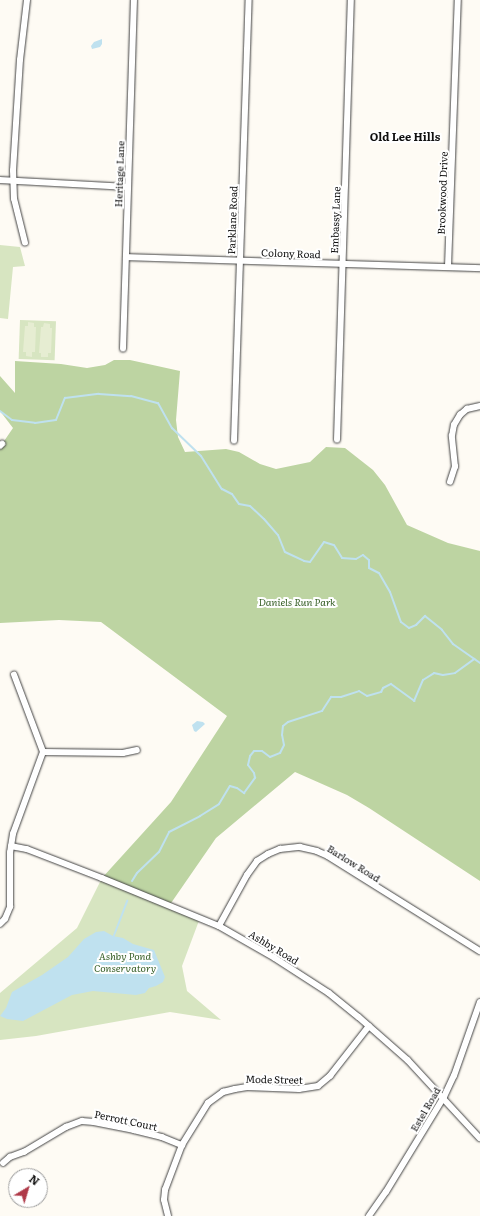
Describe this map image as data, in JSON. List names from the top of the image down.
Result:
{
  "streets": {
    "street": [
      "Heritage Lane",
      "Brookwood Drive",
      "Parklane Road",
      "Embassy Lane",
      "Colony Road",
      "Barlow Road",
      "Ashby Road",
      "Mode Street",
      "Estel Road",
      "Perrott Court"
    ]
  },
  "crossings": [
    ["Heritage Lane", "Colony Road"],
    ["Brookwood Drive", "Colony Road"],
    ["Parklane Road", "Colony Road"],
    ["Embassy Lane", "Colony Road"],
    ["Barlow Road", "Ashby Road"],
    ["Ashby Road", "Mode Street"],
    ["Ashby Road", "Estel Road"],
    ["Mode Street", "Perrott Court"]
  ],
  "districts": ["Old Lee Hills"],
  "parks": ["Daniels Run Park", "Ashby Pond Conservatory"],
  "north": "top right"
}
